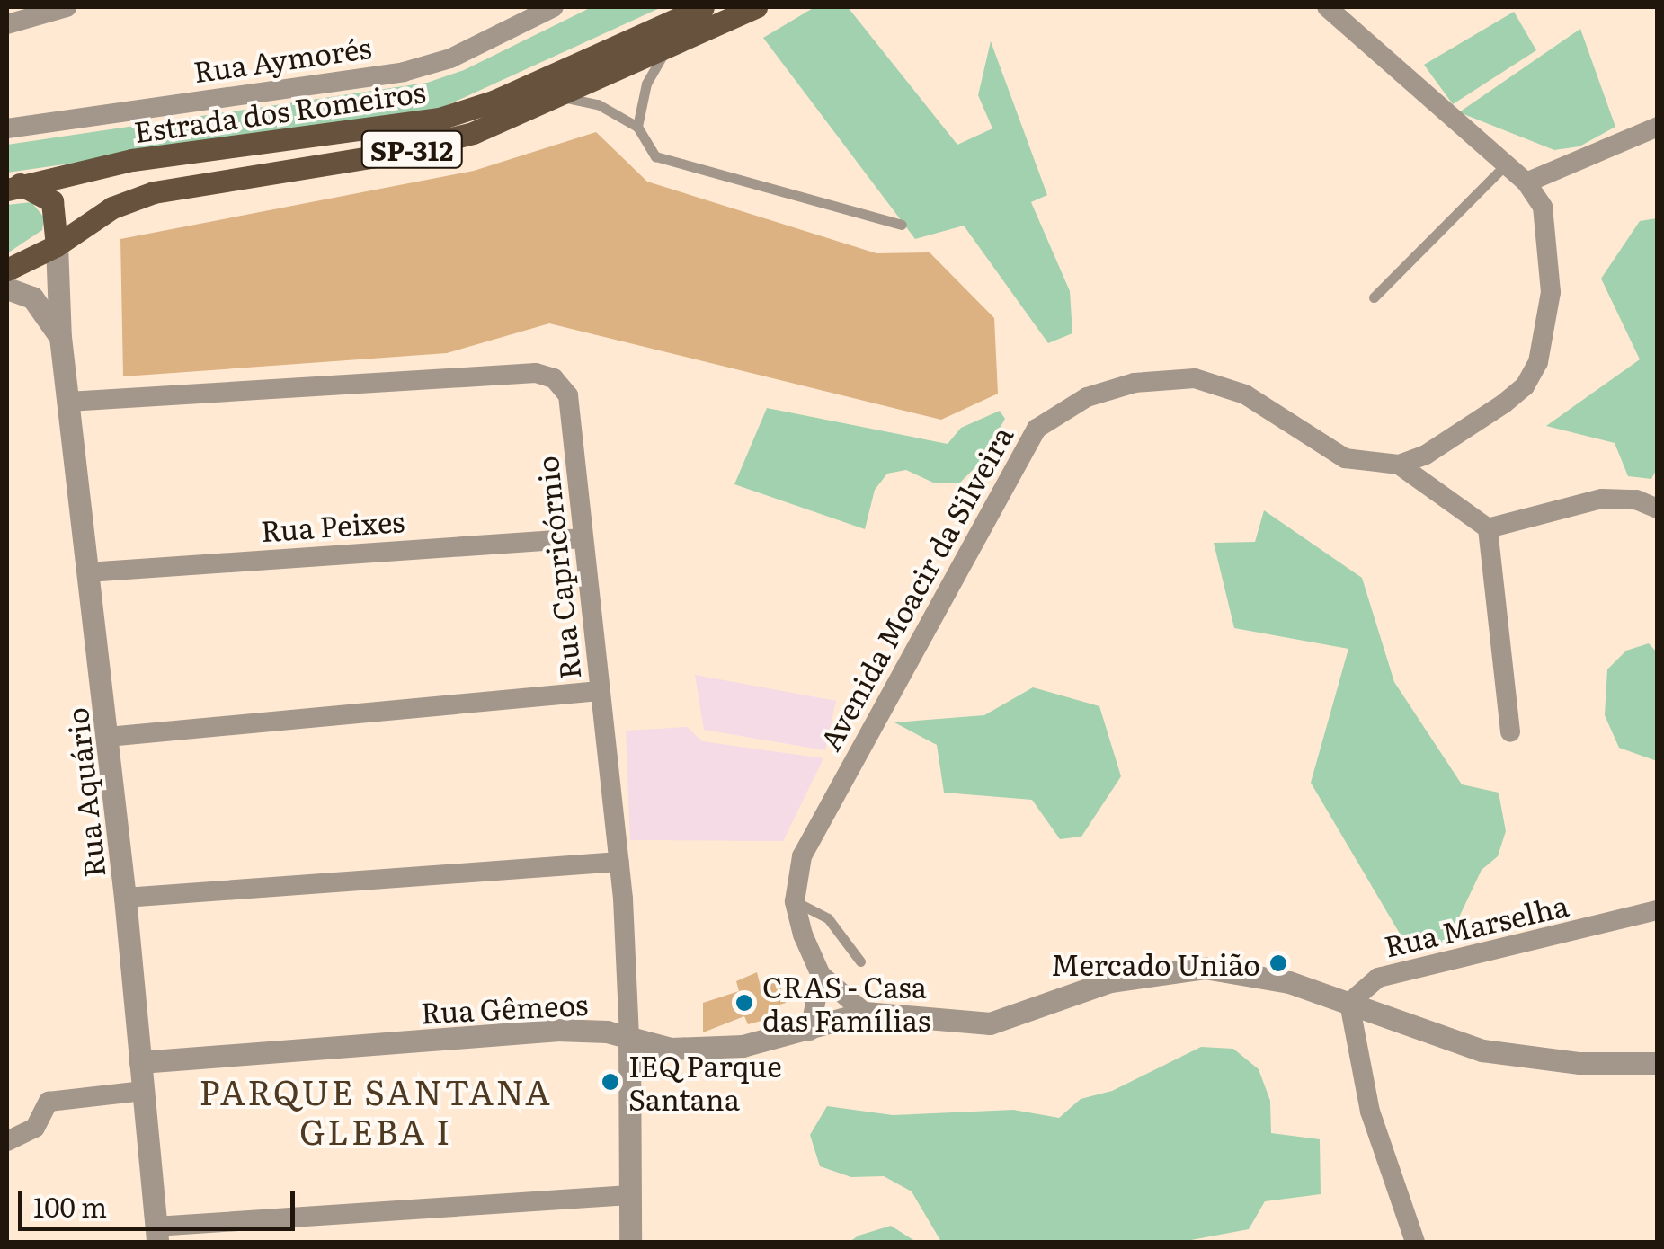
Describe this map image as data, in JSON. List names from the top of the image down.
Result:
{
  "streets": {
    "main road": ["Estrada dos Romeiros", "SP-312"],
    "street": [
      "Rua Aymorés",
      "Rua Peixes",
      "Rua Capricórnio",
      "Avenida Moacir da Silveira",
      "Rua Aquário",
      "Rua Marselha",
      "Rua Gêmeos"
    ]
  },
  "crossings": [
    ["Estrada dos Romeiros", "Rua Aquário"],
    ["Rua Peixes", "Rua Capricórnio"],
    ["Rua Peixes", "Rua Aquário"],
    ["Rua Capricórnio", "Rua Aquário"],
    ["Rua Capricórnio", "Rua Gêmeos"],
    ["Avenida Moacir da Silveira", "Rua Gêmeos"],
    ["Rua Aquário", "Rua Gêmeos"]
  ],
  "districts": ["PARQUE SANTANA GLEBA I"],
  "places": ["Mercado União", "CRAS - Casa das Famílias", "IEQ Parque Santana"],
  "scale_bar": "100 m"
}
